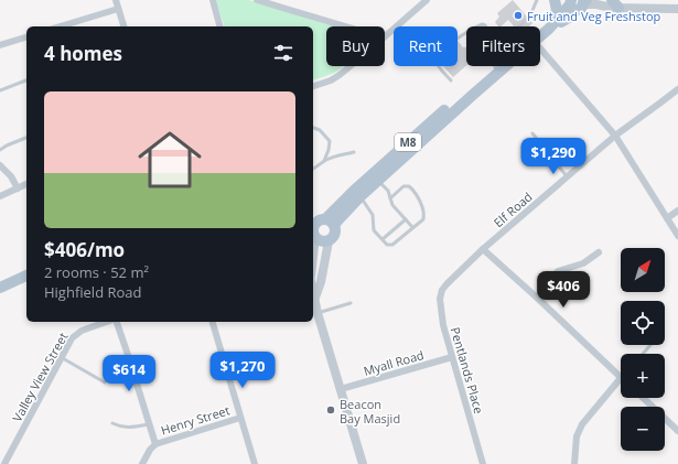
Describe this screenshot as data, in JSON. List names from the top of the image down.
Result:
{
  "streets": {
    "main road": ["M8"],
    "street": [
      "Elf Road",
      "Myall Road",
      "Pentlands Place",
      "Valley View Street",
      "Henry Street"
    ]
  },
  "crossings": [
    ["Elf Road", "Pentlands Place"],
    ["Myall Road", "Pentlands Place"]
  ],
  "places": ["Fruit and Veg Freshstop", "Beacon Bay Masjid"],
  "north": "top right",
  "page": {
    "chip": ["Buy", "Rent", "Filters"],
    "heading": "4 homes",
    "list": [
      {
        "name": "$406/mo",
        "note": "2 rooms · 52 m² · Highfield Road"
      }
    ],
    "price": [
      "$1,290",
      "$406",
      "$1,270",
      "$614"
    ],
    "map_buttons": ["+", "−"]
  }
}
